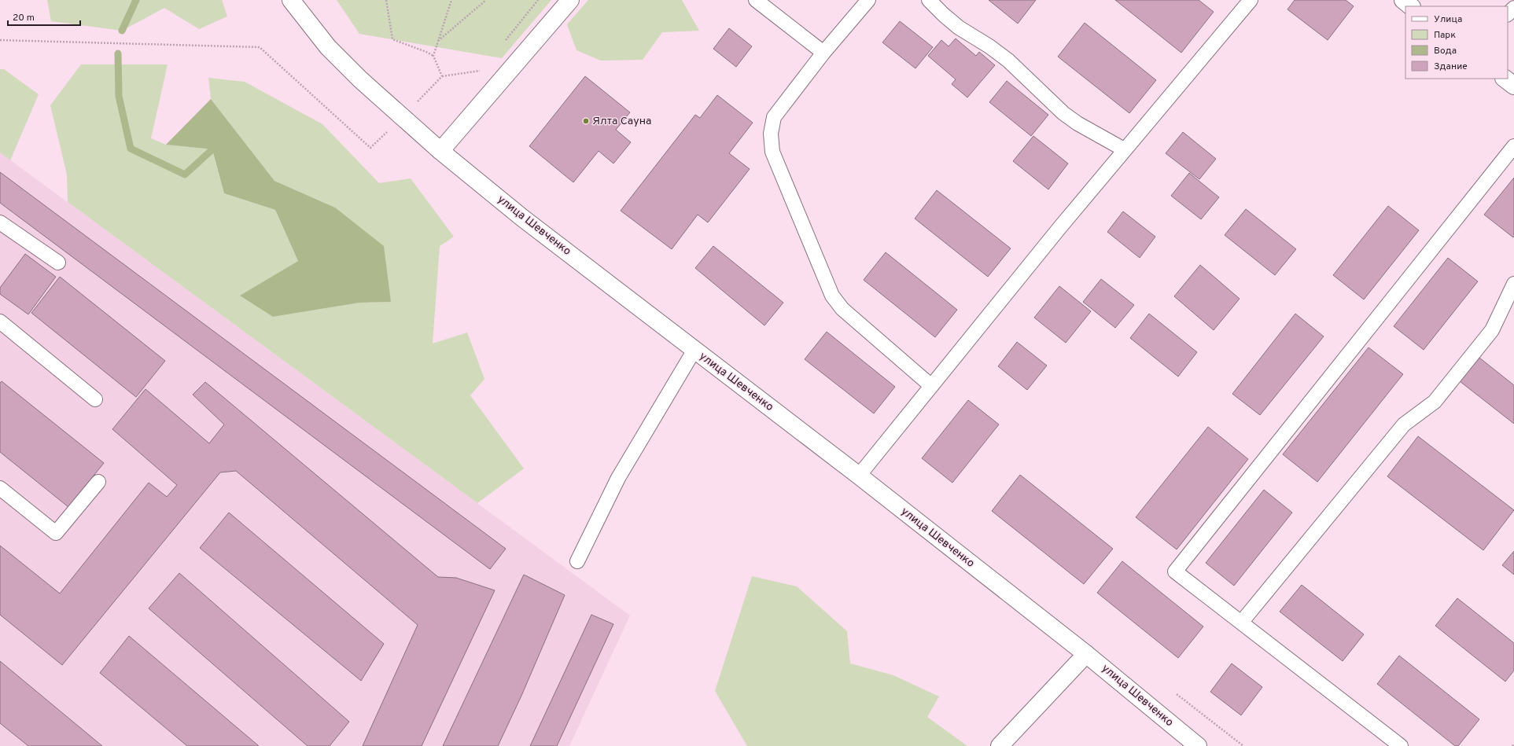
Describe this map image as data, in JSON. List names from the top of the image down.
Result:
{
  "streets": {
    "street": ["улица Шевченко"]
  },
  "places": ["Ялта Сауна"],
  "legend": [
    "Улица",
    "Парк",
    "Вода",
    "Здание"
  ],
  "scale_bar": "20 m"
}
